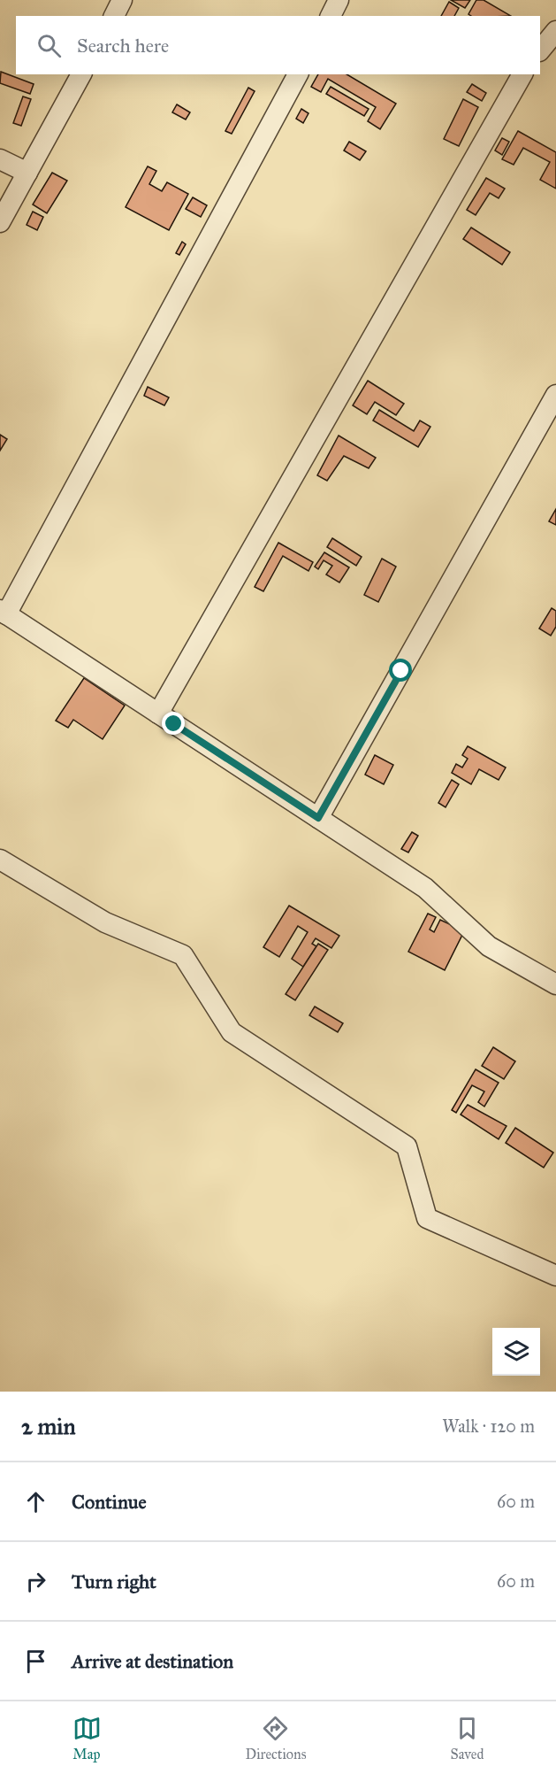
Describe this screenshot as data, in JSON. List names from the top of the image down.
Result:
{
  "page": {
    "search": "Search here",
    "heading": ["2 min", "Walk · 120 m"],
    "list": [
      ["Continue", "60 m"],
      ["Turn right", "60 m"],
      "Arrive at destination"
    ],
    "nav": ["Map", "Directions", "Saved"]
  }
}
